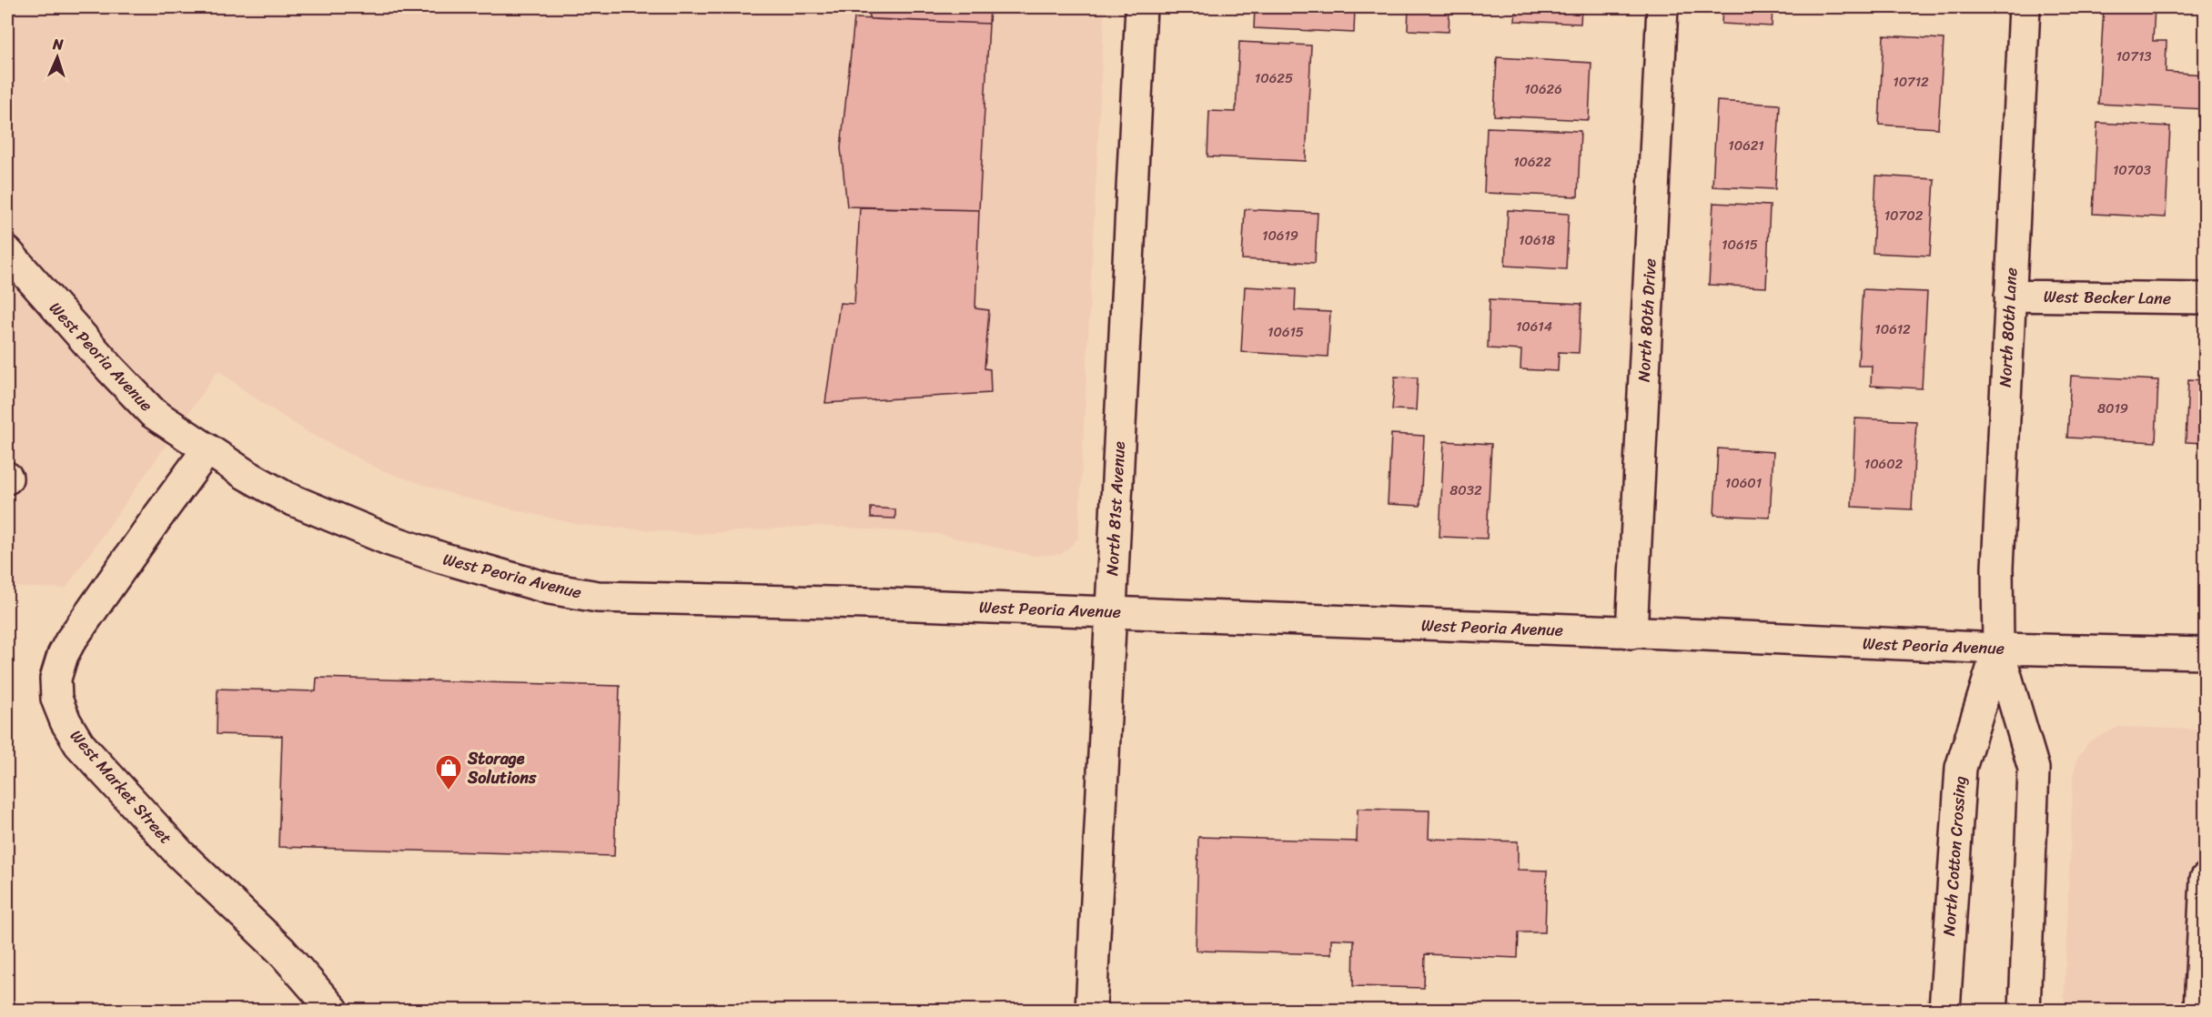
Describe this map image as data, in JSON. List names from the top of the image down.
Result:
{
  "streets": {
    "street": [
      "West Becker Lane",
      "North 80th Drive",
      "North 80th Lane",
      "West Peoria Avenue",
      "North 81st Avenue",
      "West Market Street",
      "North Cotton Crossing"
    ]
  },
  "crossings": [
    ["West Becker Lane", "North 80th Lane"],
    ["North 80th Drive", "West Peoria Avenue"],
    ["North 80th Lane", "West Peoria Avenue"],
    ["North 80th Lane", "North Cotton Crossing"],
    ["West Peoria Avenue", "North 81st Avenue"],
    ["West Peoria Avenue", "West Market Street"],
    ["West Peoria Avenue", "North Cotton Crossing"]
  ],
  "places": {
    "shop": ["Storage Solutions"]
  },
  "house_numbers": [
    "10713",
    "10625",
    "10712",
    "10626",
    "10621",
    "10622",
    "10703",
    "10702",
    "10619",
    "10618",
    "10615",
    "10614",
    "10612",
    "10615",
    "8019",
    "10602",
    "10601",
    "8032"
  ],
  "north": "top"
}
